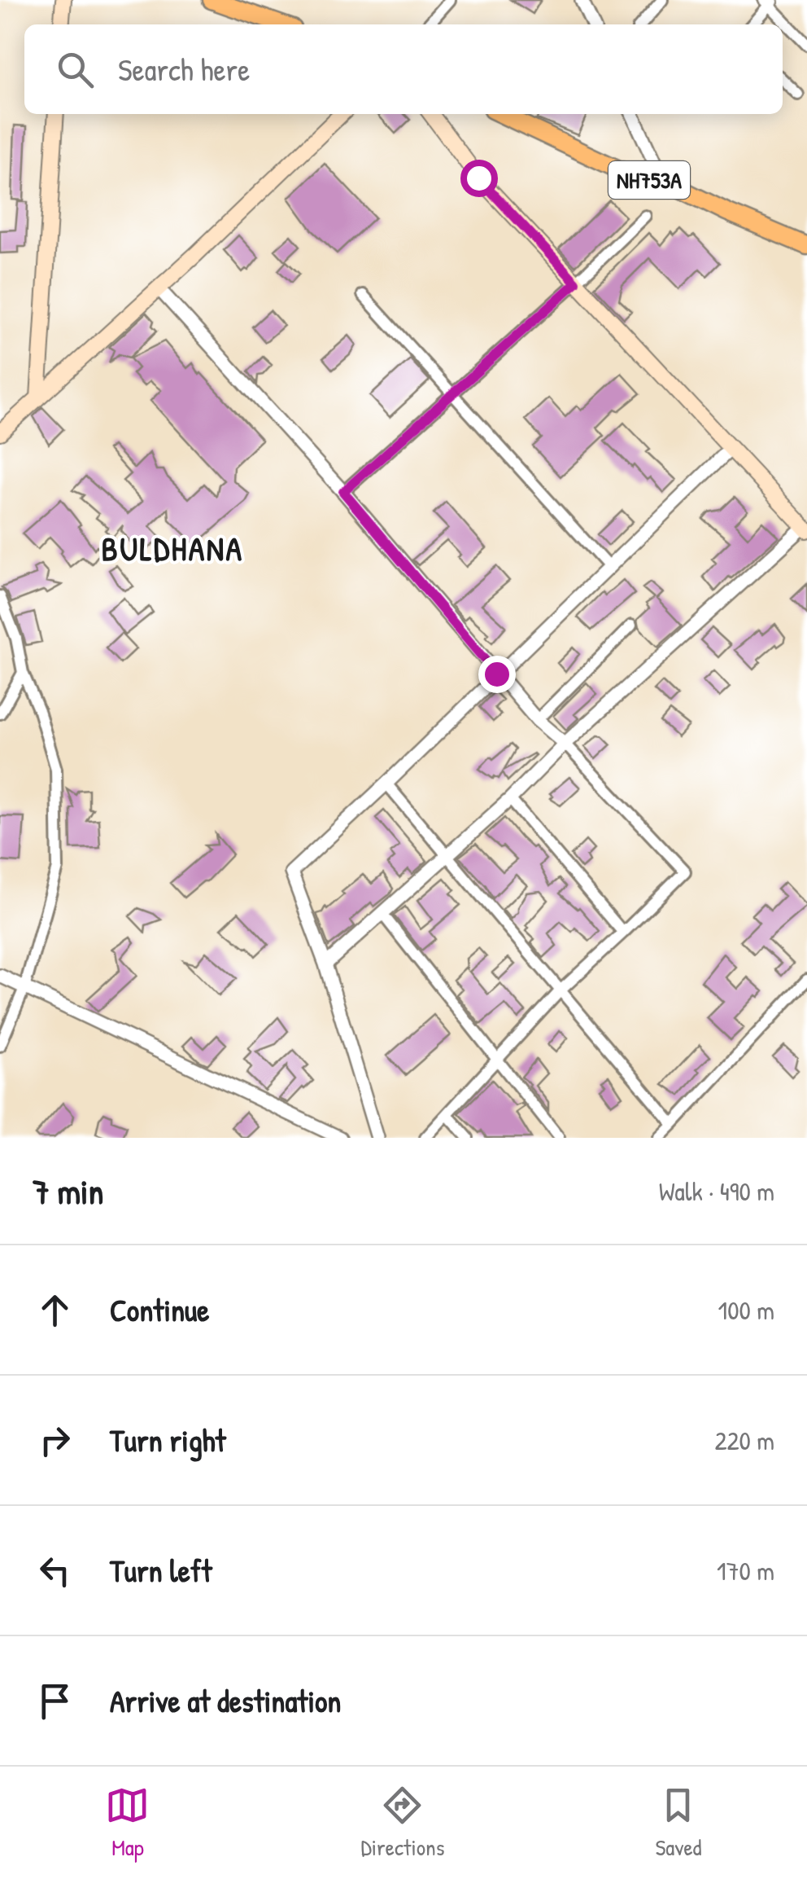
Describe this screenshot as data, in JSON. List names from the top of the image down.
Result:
{
  "streets": {
    "highway": ["NH753A"]
  },
  "districts": ["BULDHANA"],
  "page": {
    "search": "Search here",
    "heading": ["7 min", "Walk · 490 m"],
    "list": [
      ["Continue", "100 m"],
      ["Turn right", "220 m"],
      ["Turn left", "170 m"],
      "Arrive at destination"
    ],
    "nav": ["Map", "Directions", "Saved"]
  }
}
